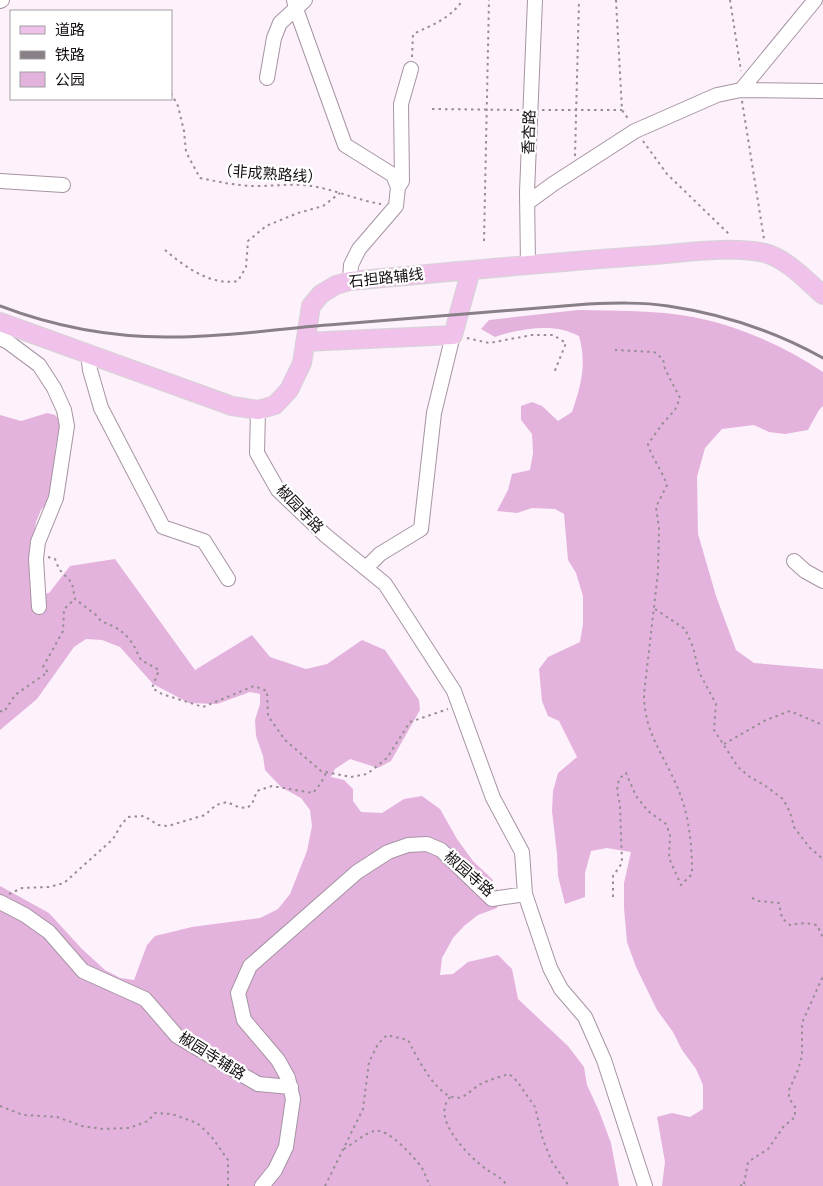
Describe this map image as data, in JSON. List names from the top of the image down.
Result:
{
  "streets": {
    "main road": ["石担路辅线"],
    "street": ["香杏路", "椒园寺路", "椒园寺辅路"],
    "path": ["（非成熟路线）"]
  },
  "crossings": [
    ["香杏路", "石担路辅线"],
    ["石担路辅线", "椒园寺路"],
    ["椒园寺路", "椒园寺辅路"]
  ],
  "legend": ["道路", "铁路", "公园"]
}
